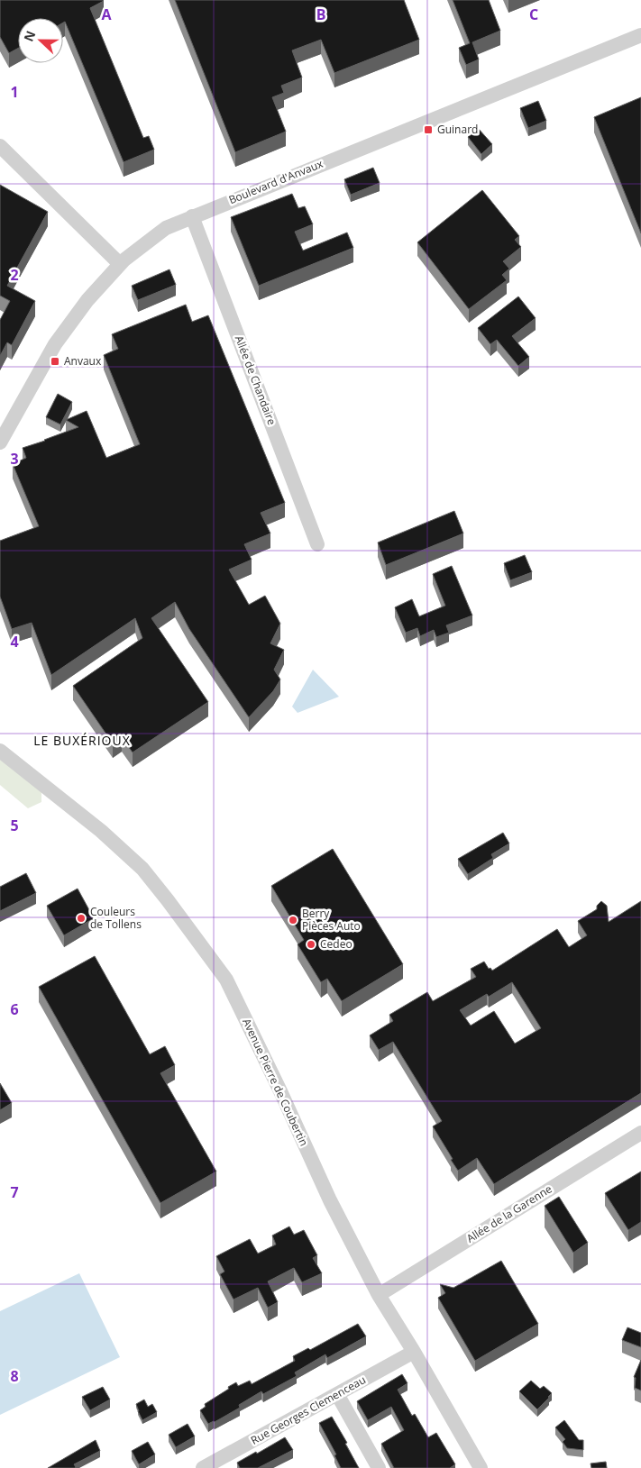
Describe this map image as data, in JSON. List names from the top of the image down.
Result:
{
  "streets": {
    "street": [
      "Boulevard d'Anvaux",
      "Allée de Chandaire",
      "Avenue Pierre de Coubertin",
      "Allée de la Garenne",
      "Rue Georges Clemenceau"
    ]
  },
  "crossings": [
    ["Boulevard d'Anvaux", "Allée de Chandaire"],
    ["Avenue Pierre de Coubertin", "Allée de la Garenne"],
    ["Avenue Pierre de Coubertin", "Rue Georges Clemenceau"]
  ],
  "districts": ["LE BUXÉRIOUX"],
  "places": {
    "transit": ["Guinard", "Anvaux"],
    "other": ["Couleurs de Tollens", "Berry Pièces Auto", "Cedeo"]
  },
  "north": "left",
  "grid": {
    "columns": ["A", "B", "C"],
    "rows": [
      "1",
      "2",
      "3",
      "4",
      "5",
      "6",
      "7",
      "8"
    ]
  }
}
